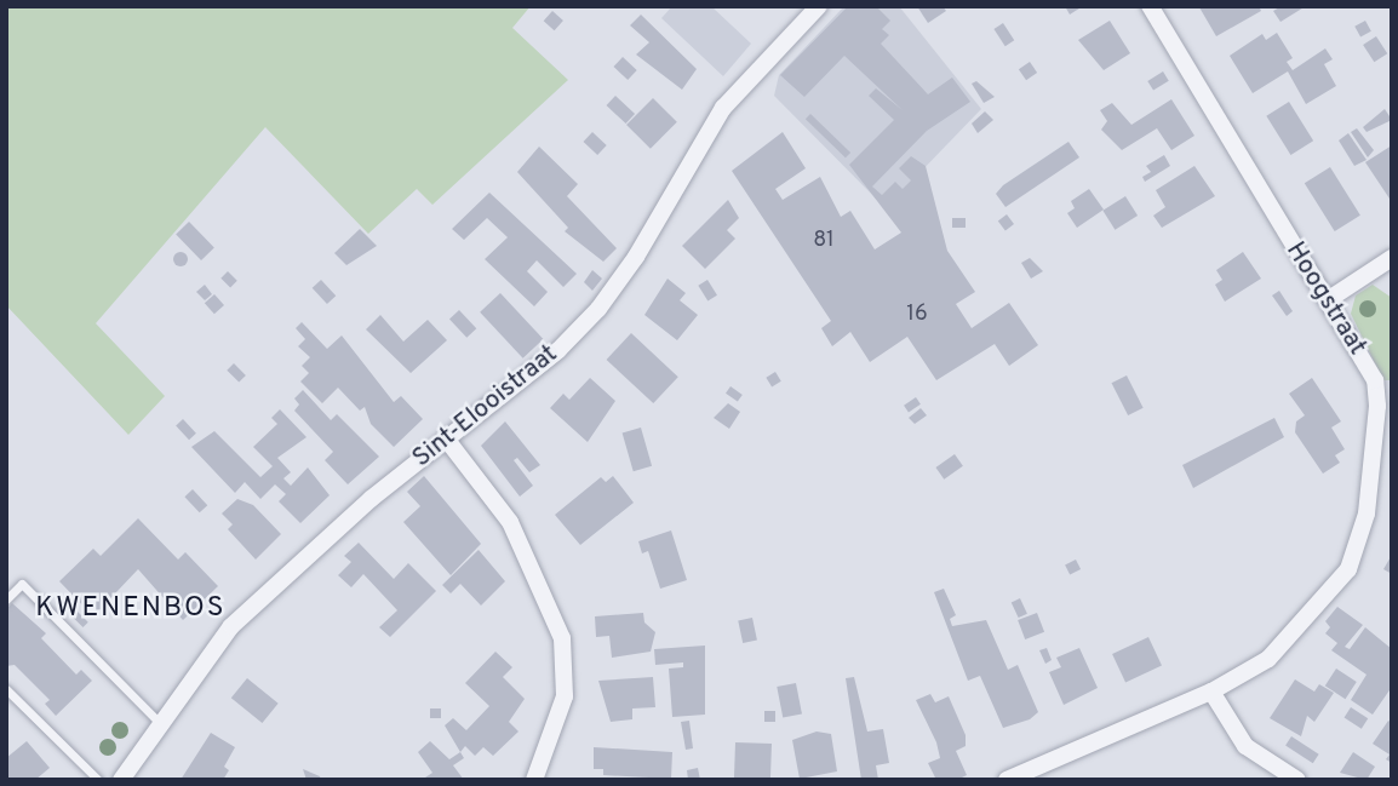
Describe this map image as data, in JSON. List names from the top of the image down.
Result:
{
  "streets": {
    "street": ["Hoogstraat", "Sint-Elooistraat"]
  },
  "districts": ["KWENENBOS"],
  "house_numbers": ["81", "16"]
}
